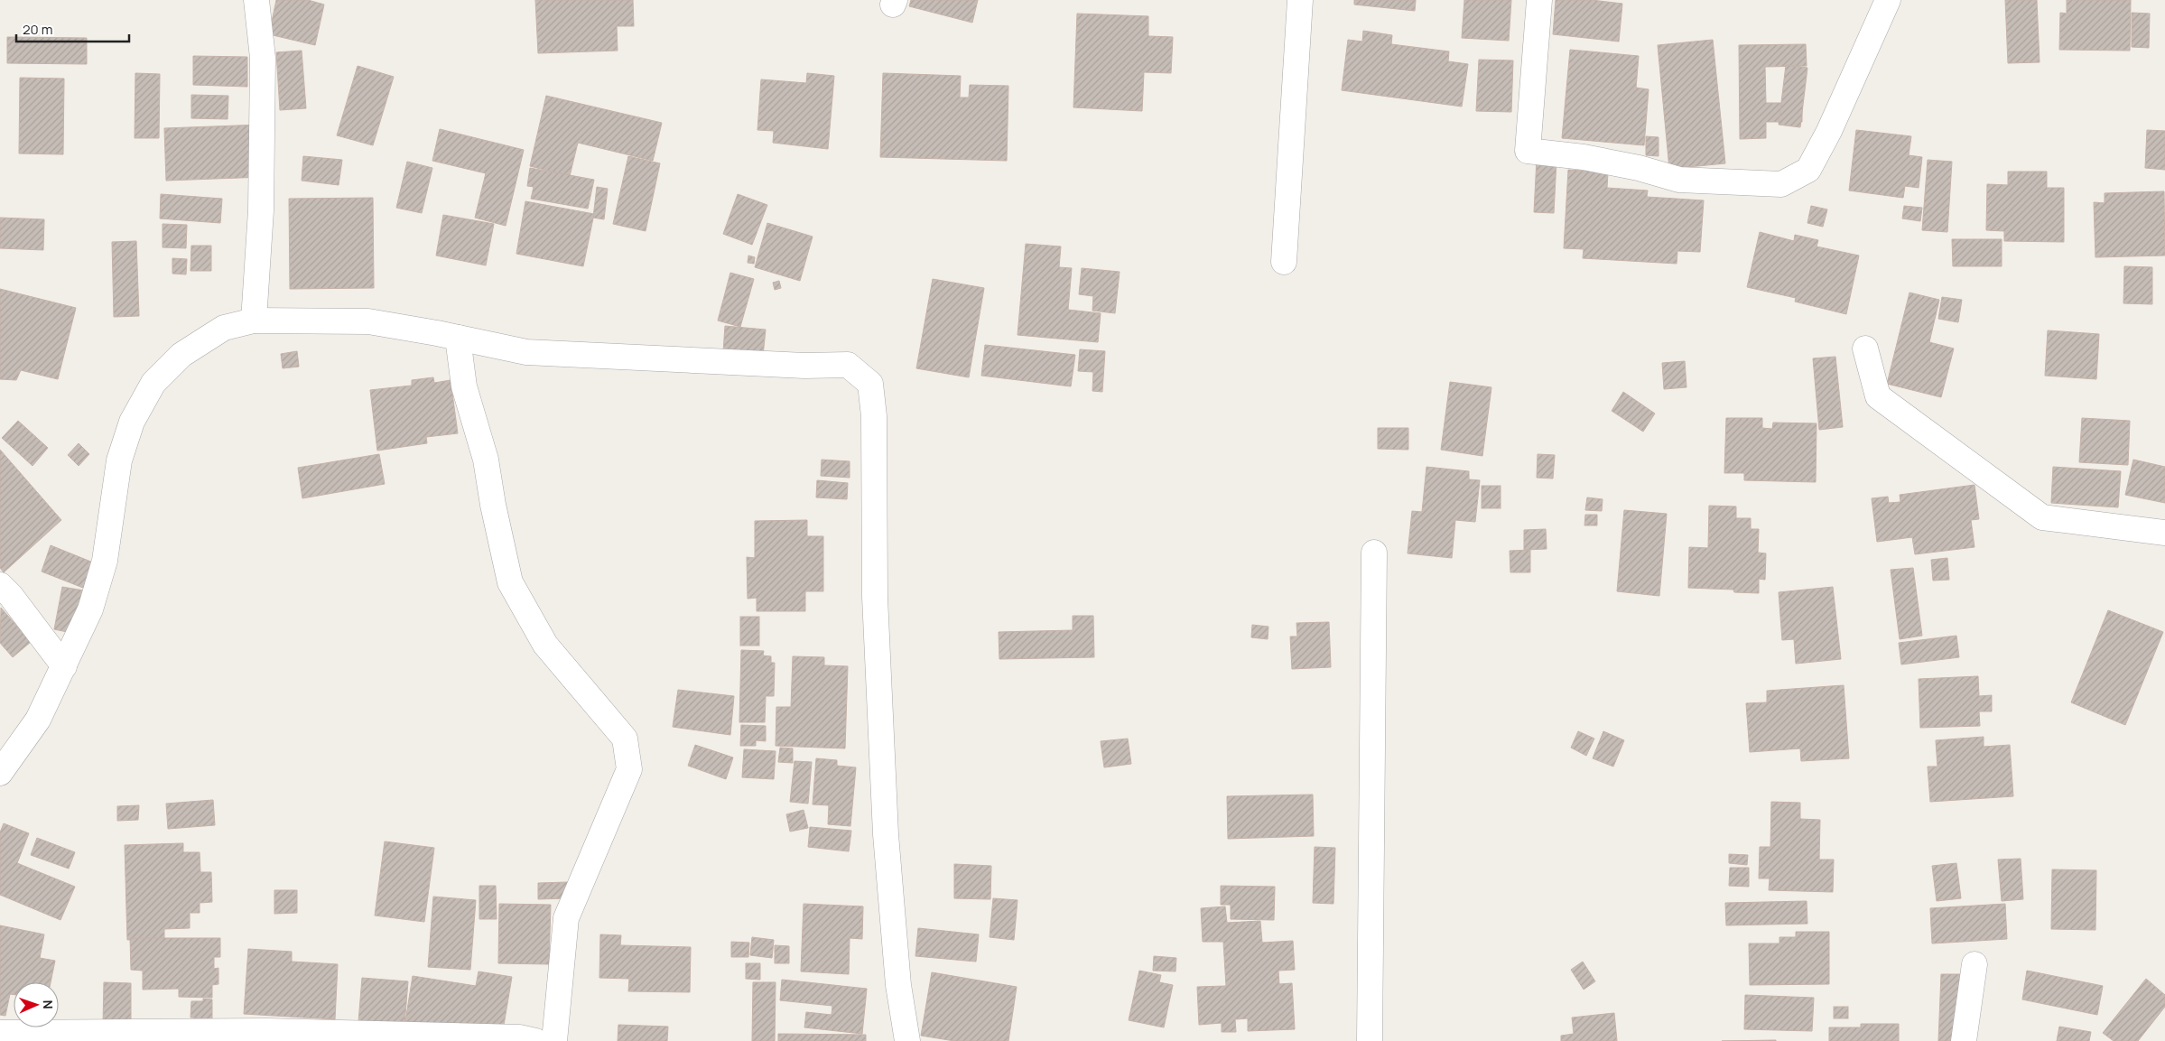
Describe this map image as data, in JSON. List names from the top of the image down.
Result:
{
  "scale_bar": "20 m",
  "north": "right"
}
